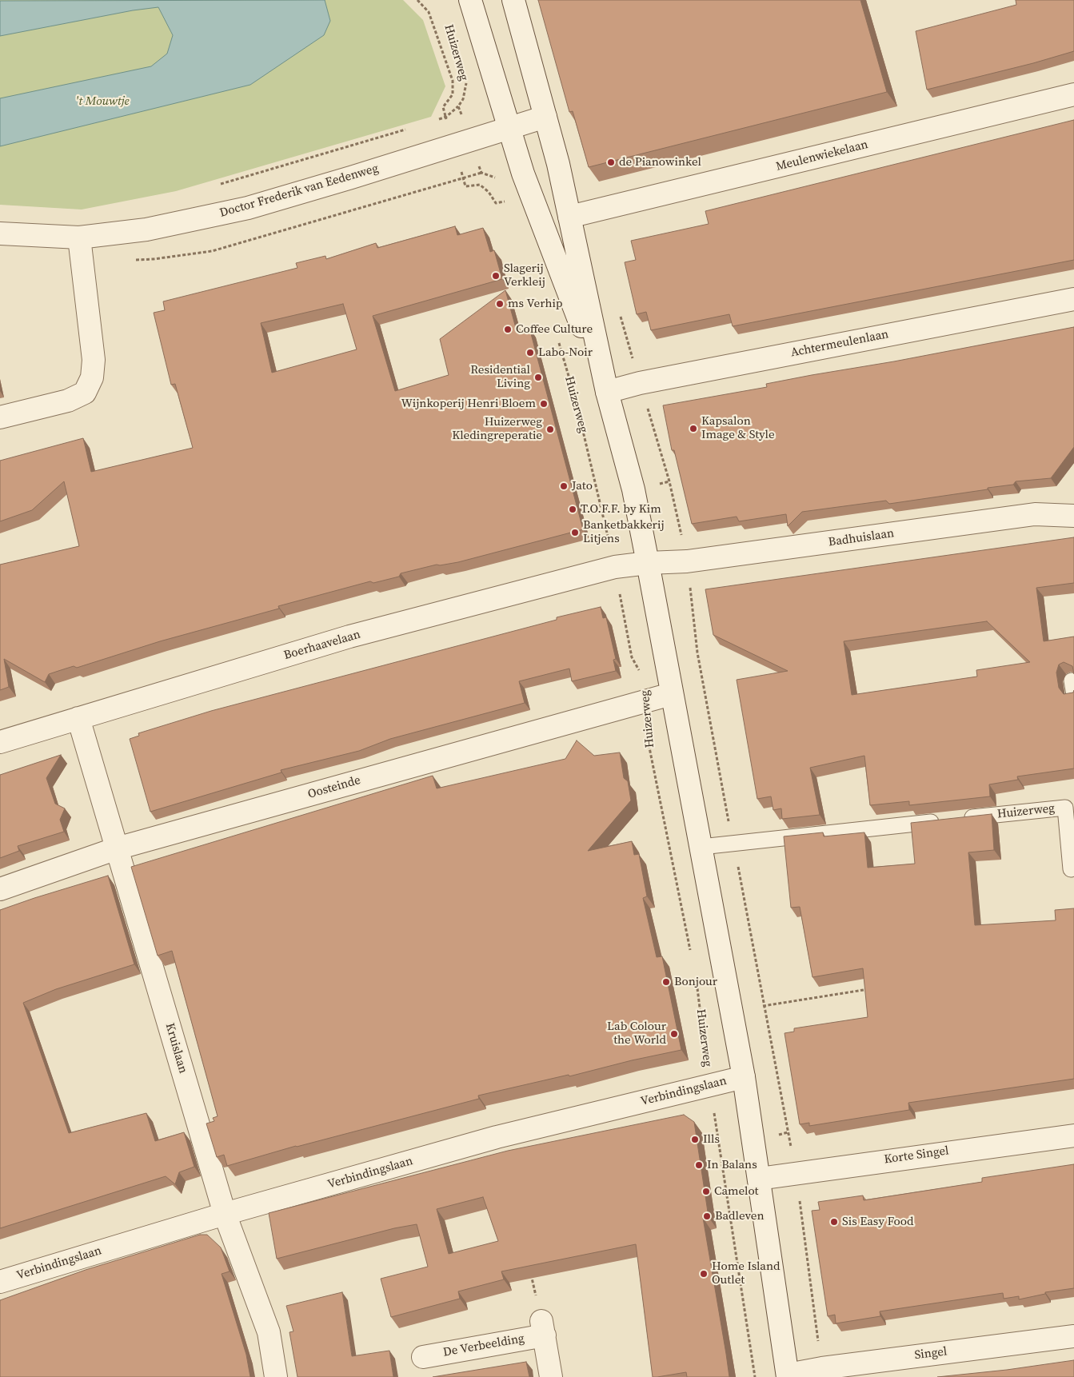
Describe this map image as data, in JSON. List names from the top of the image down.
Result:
{
  "streets": {
    "street": [
      "Huizerweg",
      "Meulenwiekelaan",
      "Doctor Frederik van Eedenweg",
      "Achtermeulenlaan",
      "Badhuislaan",
      "Boerhaavelaan",
      "Oosteinde",
      "Kruislaan",
      "Verbindingslaan",
      "Korte Singel",
      "De Verbeelding",
      "Singel"
    ]
  },
  "crossings": [
    ["Huizerweg", "Meulenwiekelaan"],
    ["Huizerweg", "Doctor Frederik van Eedenweg"],
    ["Huizerweg", "Achtermeulenlaan"],
    ["Huizerweg", "Badhuislaan"],
    ["Huizerweg", "Boerhaavelaan"],
    ["Huizerweg", "Oosteinde"],
    ["Huizerweg", "Verbindingslaan"],
    ["Huizerweg", "Korte Singel"],
    ["Huizerweg", "Singel"],
    ["Badhuislaan", "Boerhaavelaan"],
    ["Boerhaavelaan", "Kruislaan"],
    ["Oosteinde", "Kruislaan"],
    ["Kruislaan", "Verbindingslaan"]
  ],
  "parks": ["'t Mouwtje"],
  "places": [
    "de Pianowinkel",
    "Slagerij Verkleij",
    "ms Verhip",
    "Coffee Culture",
    "Labo-Noir",
    "Residential Living",
    "Wijnkoperij Henri Bloem",
    "Kapsalon Image & Style",
    "Huizerweg Kledingreperatie",
    "Jato",
    "T.O.F.F. by Kim",
    "Banketbakkerij Litjens",
    "Bonjour",
    "Lab Colour the World",
    "Ills",
    "In Balans",
    "Camelot",
    "Badleven",
    "Sis Easy Food",
    "Home Island Outlet"
  ]
}
